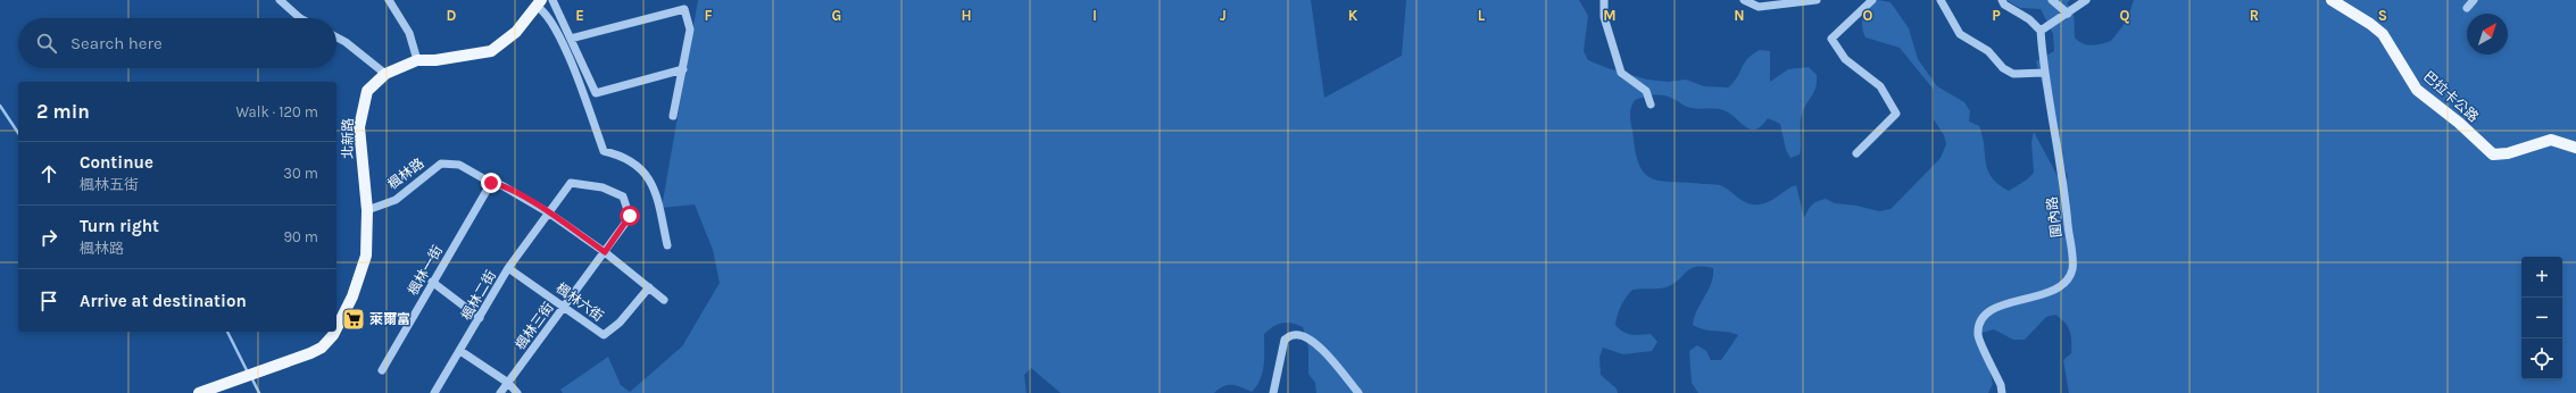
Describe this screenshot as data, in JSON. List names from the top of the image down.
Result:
{
  "streets": {
    "main road": ["巴拉卡公路", "北新路"],
    "street": [
      "楓林路",
      "圍內路",
      "楓林一街",
      "楓林二街",
      "楓林六街",
      "楓林三街"
    ]
  },
  "crossings": [
    ["北新路", "楓林路"],
    ["楓林路", "楓林一街"],
    ["楓林路", "楓林二街"],
    ["楓林路", "楓林六街"],
    ["楓林路", "楓林三街"],
    ["楓林二街", "楓林六街"],
    ["楓林二街", "楓林三街"],
    ["楓林六街", "楓林三街"]
  ],
  "places": {
    "supermarket": ["萊爾富"]
  },
  "north": "top right",
  "page": {
    "search": "Search here",
    "heading": ["2 min", "Walk · 120 m"],
    "list": [
      ["Continue", "楓林五街", "30 m"],
      ["Turn right", "楓林路", "90 m"],
      "Arrive at destination"
    ],
    "map_buttons": ["+", "−"]
  },
  "grid": {
    "columns": [
      "D",
      "E",
      "F",
      "G",
      "H",
      "I",
      "J",
      "K",
      "L",
      "M",
      "N",
      "O",
      "P",
      "Q",
      "R",
      "S"
    ]
  }
}
